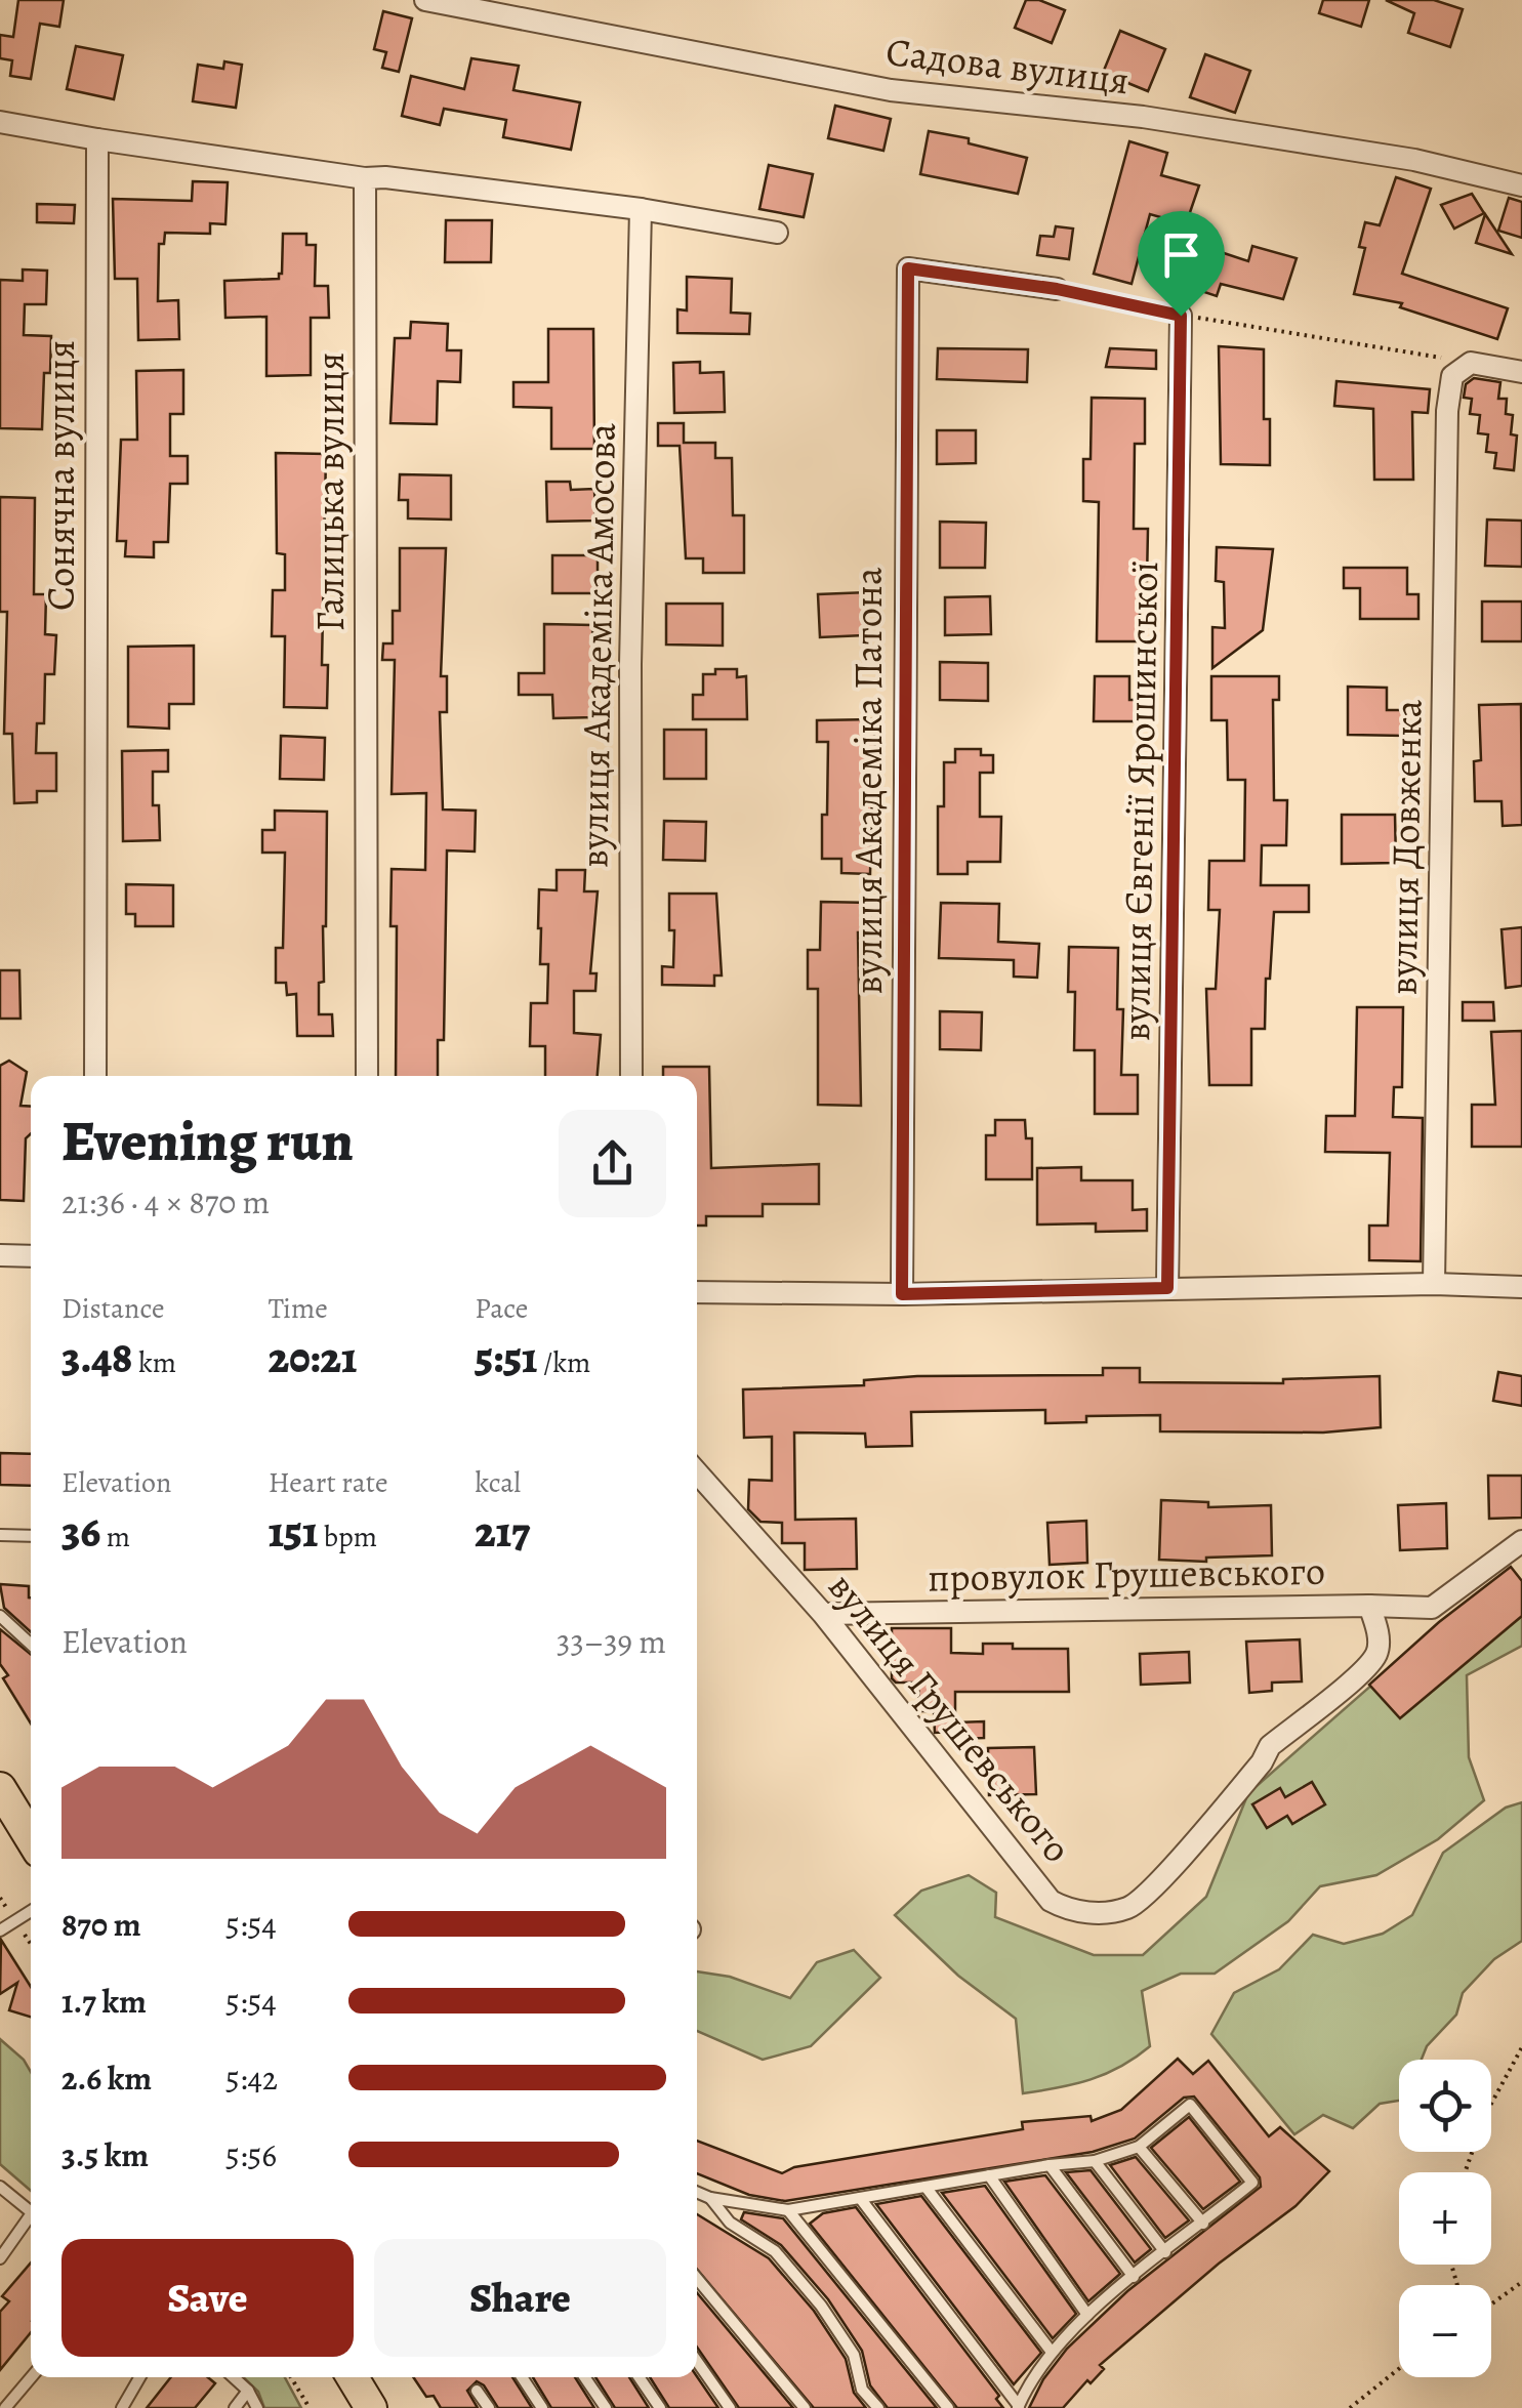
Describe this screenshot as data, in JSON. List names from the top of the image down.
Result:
{
  "streets": {
    "street": [
      "Садова вулиця",
      "Сонячна вулиця",
      "Галицька вулиця",
      "вулиця Академіка Амосова",
      "вулиця Академіка Патона",
      "вулиця Євгенії Ярошинської",
      "вулиця Довженка",
      "провулок Грушевського",
      "вулиця Грушевського"
    ]
  },
  "crossings": [
    ["провулок Грушевського", "вулиця Грушевського"]
  ],
  "page": {
    "heading": ["Evening run", "21:36 · 4 × 870 m"],
    "stats": [
      ["Distance", "3.48 km"],
      ["Time", "20:21"],
      ["Pace", "5:51 /km"],
      ["Elevation", "36 m"],
      ["Heart rate", "151 bpm"],
      ["kcal", "217"]
    ],
    "chart": ["Elevation", "33–39 m"],
    "list": [
      {
        "name": "870 m",
        "note": "5:54"
      },
      {
        "name": "1.7 km",
        "note": "5:54"
      },
      {
        "name": "2.6 km",
        "note": "5:42"
      },
      {
        "name": "3.5 km",
        "note": "5:56"
      }
    ],
    "map_buttons": ["+", "−"],
    "buttons": ["Save", "Share"]
  }
}
